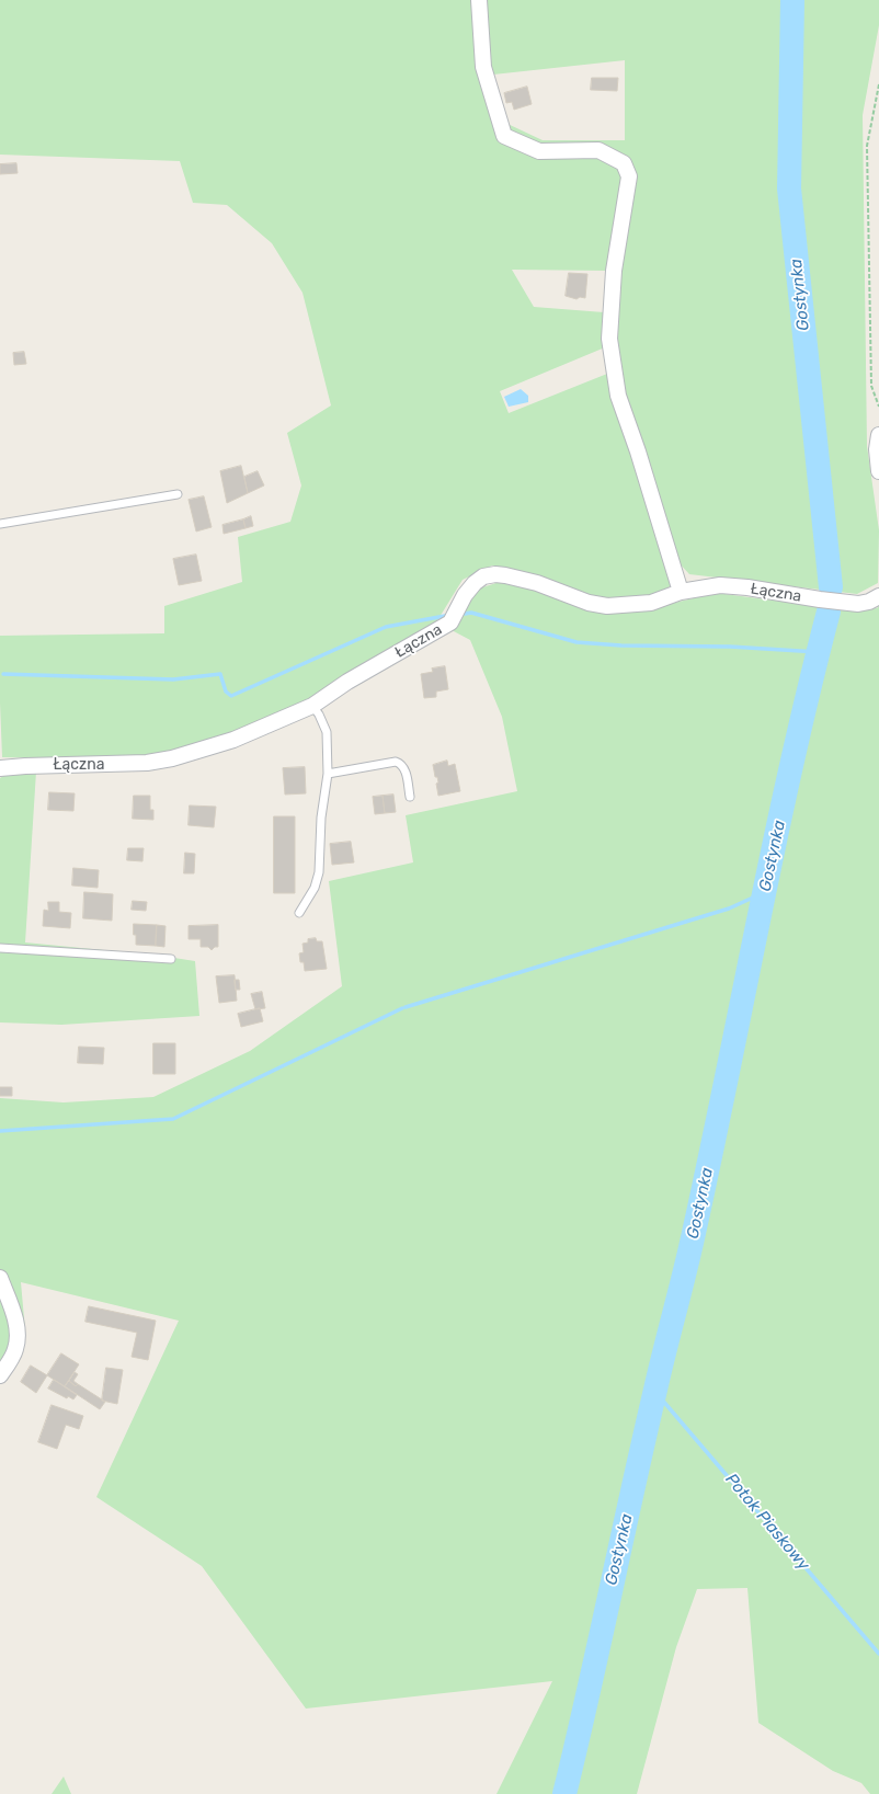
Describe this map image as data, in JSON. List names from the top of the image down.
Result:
{
  "streets": {
    "street": ["Łączna"]
  },
  "water": ["Gostynka", "Potok Piaskowy"]
}
